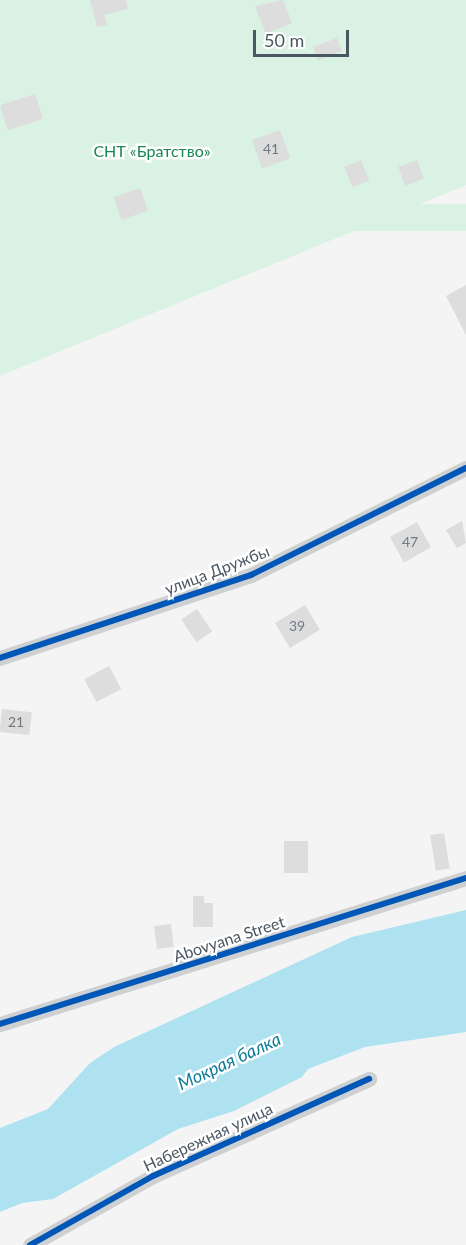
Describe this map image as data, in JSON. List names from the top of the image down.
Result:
{
  "streets": {
    "street": ["улица Дружбы", "Abovyana Street", "Набережная улица"]
  },
  "water": ["Мокрая балка"],
  "parks": ["СНТ «Братство»"],
  "house_numbers": [
    "41",
    "47",
    "39",
    "21"
  ],
  "scale_bar": "50 m"
}
